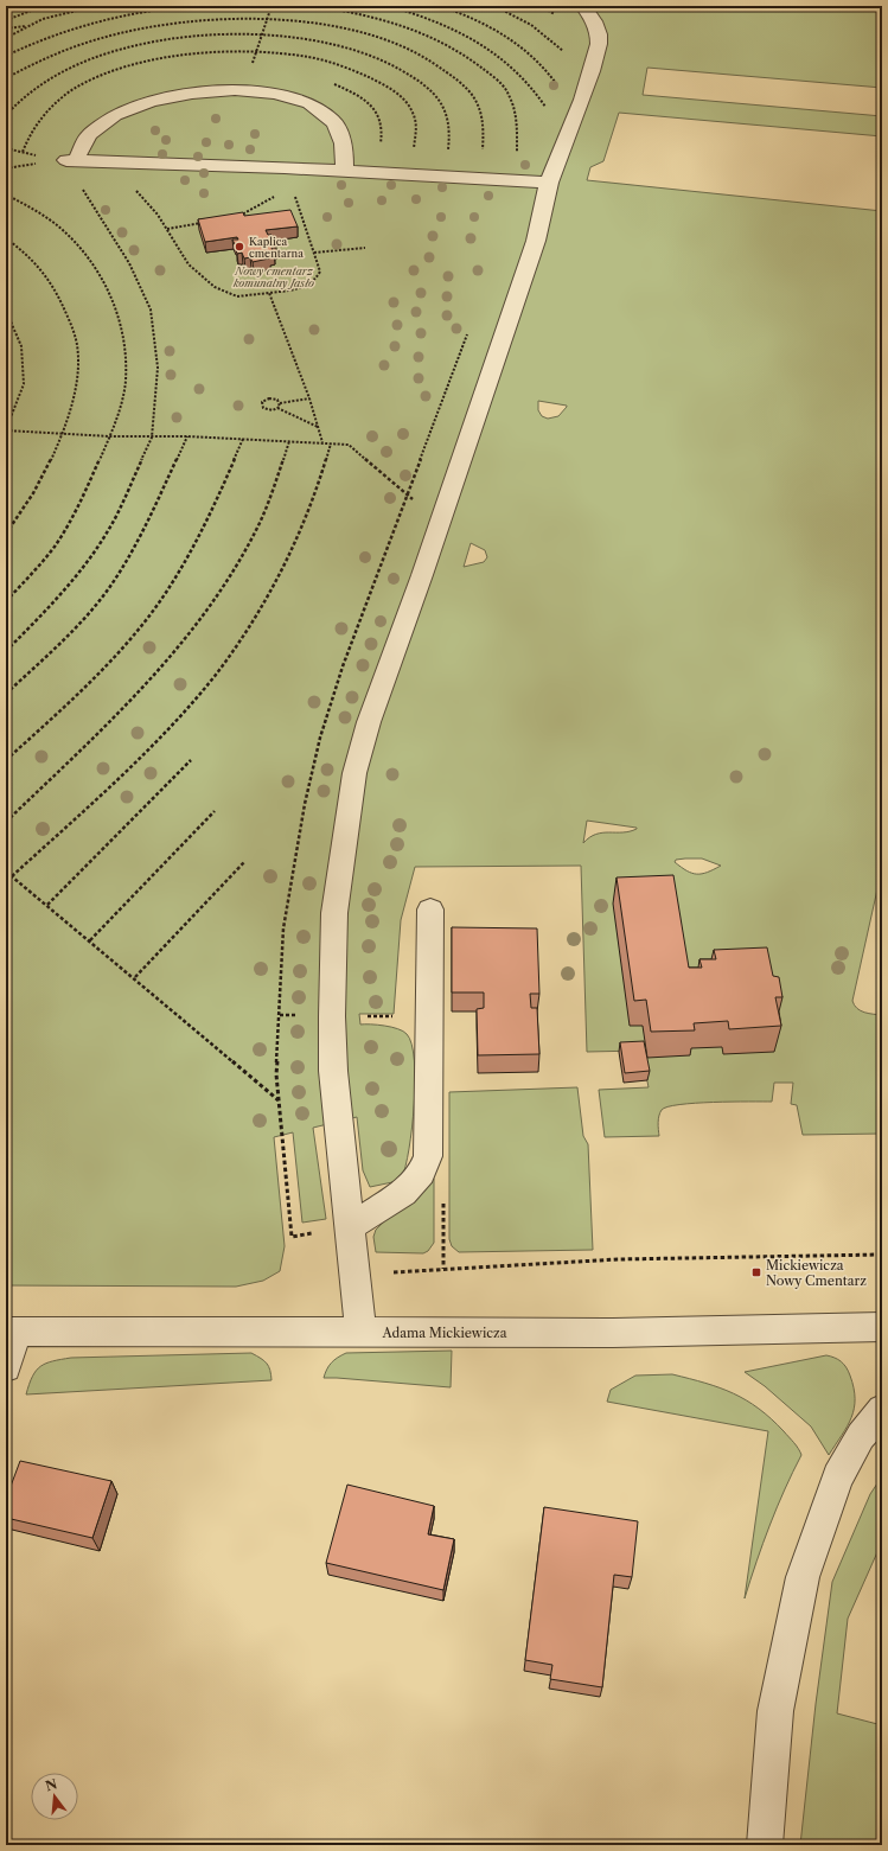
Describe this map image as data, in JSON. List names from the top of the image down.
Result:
{
  "streets": {
    "street": ["Adama Mickiewicza"]
  },
  "parks": ["Nowy cmentarz komunalny Jasło"],
  "places": {
    "other": ["Kaplica cmentarna"],
    "transit": ["Mickiewicza Nowy Cmentarz"]
  },
  "north": "top"
}
